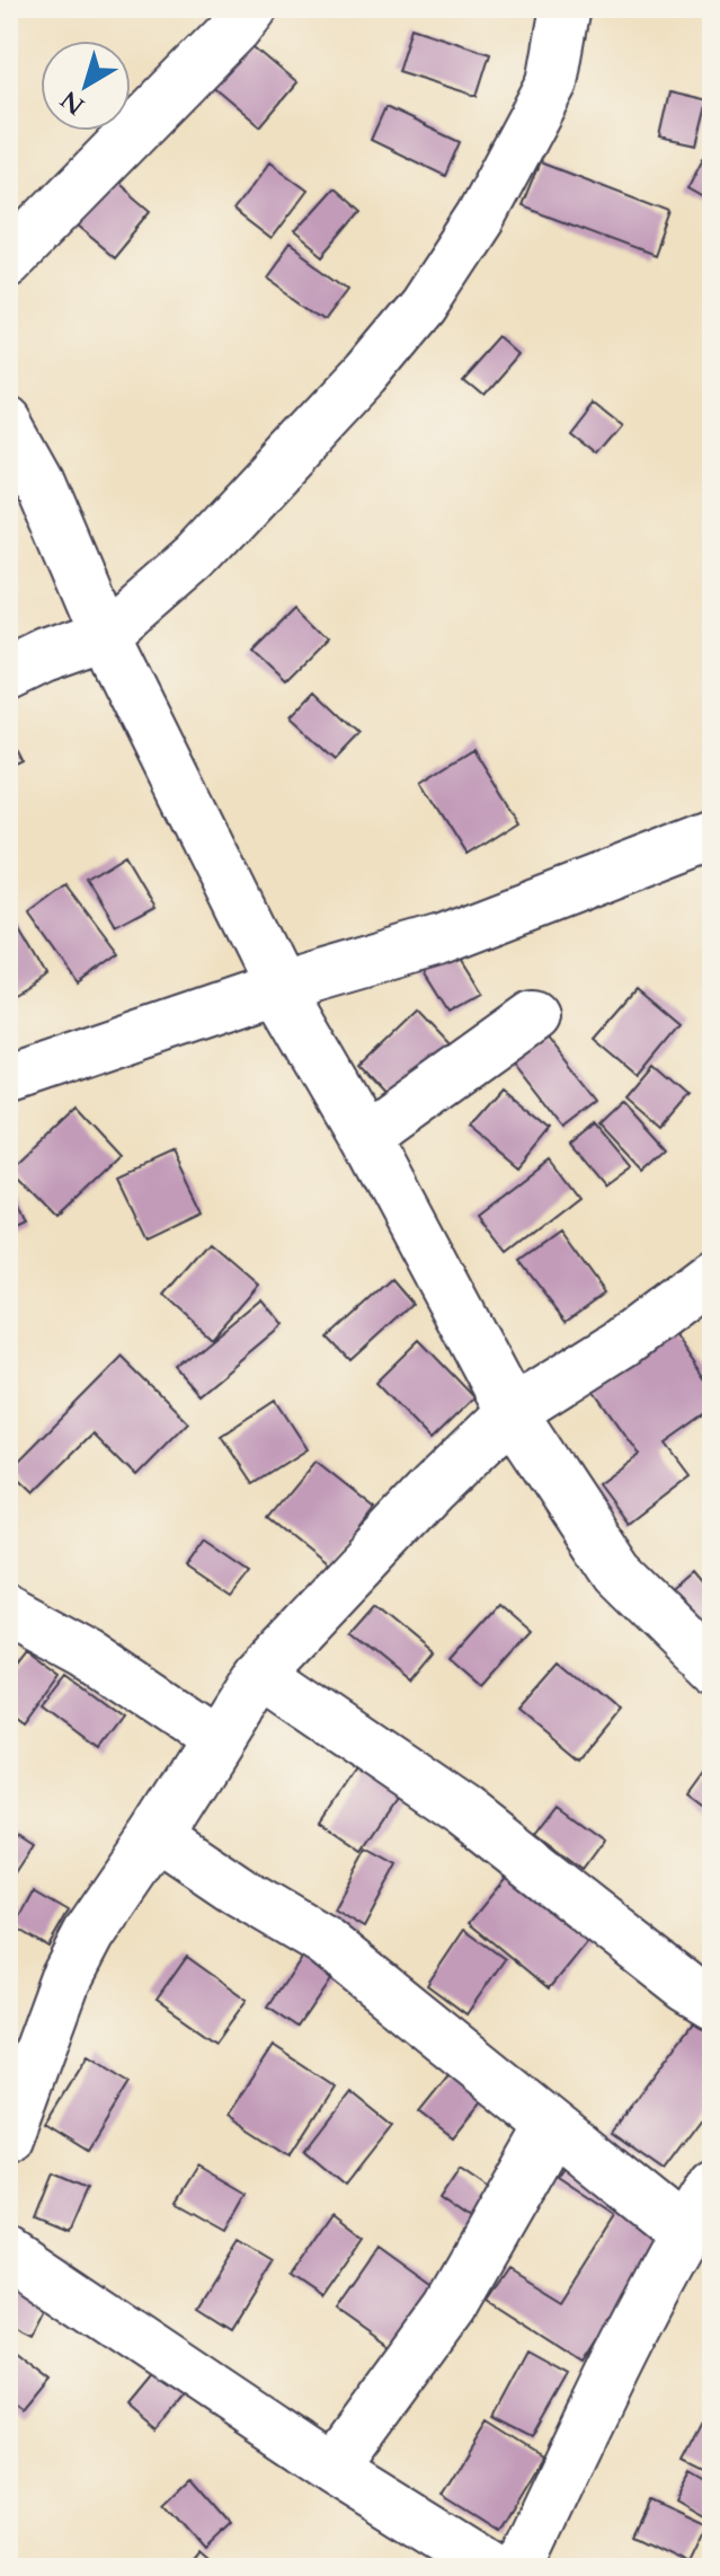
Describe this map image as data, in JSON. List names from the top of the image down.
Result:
{
  "north": "bottom left"
}
